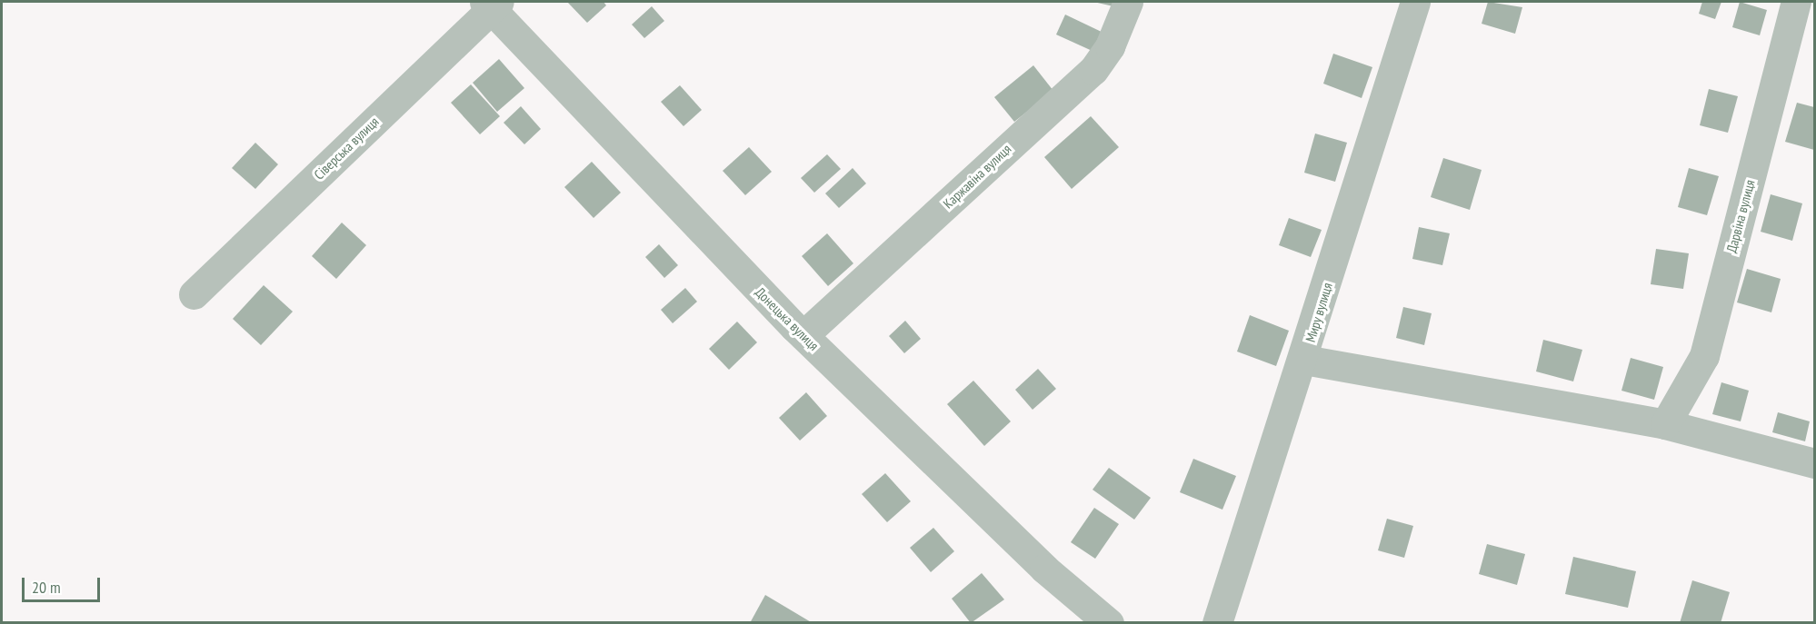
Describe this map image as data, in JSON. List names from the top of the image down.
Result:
{
  "streets": {
    "street": [
      "Сіверська вулиця",
      "Каржавіна вулиця",
      "Дарвіна вулиця",
      "Миру вулиця",
      "Донецька вулиця"
    ]
  },
  "crossings": [
    ["Сіверська вулиця", "Донецька вулиця"],
    ["Каржавіна вулиця", "Донецька вулиця"]
  ],
  "scale_bar": "20 m"
}
